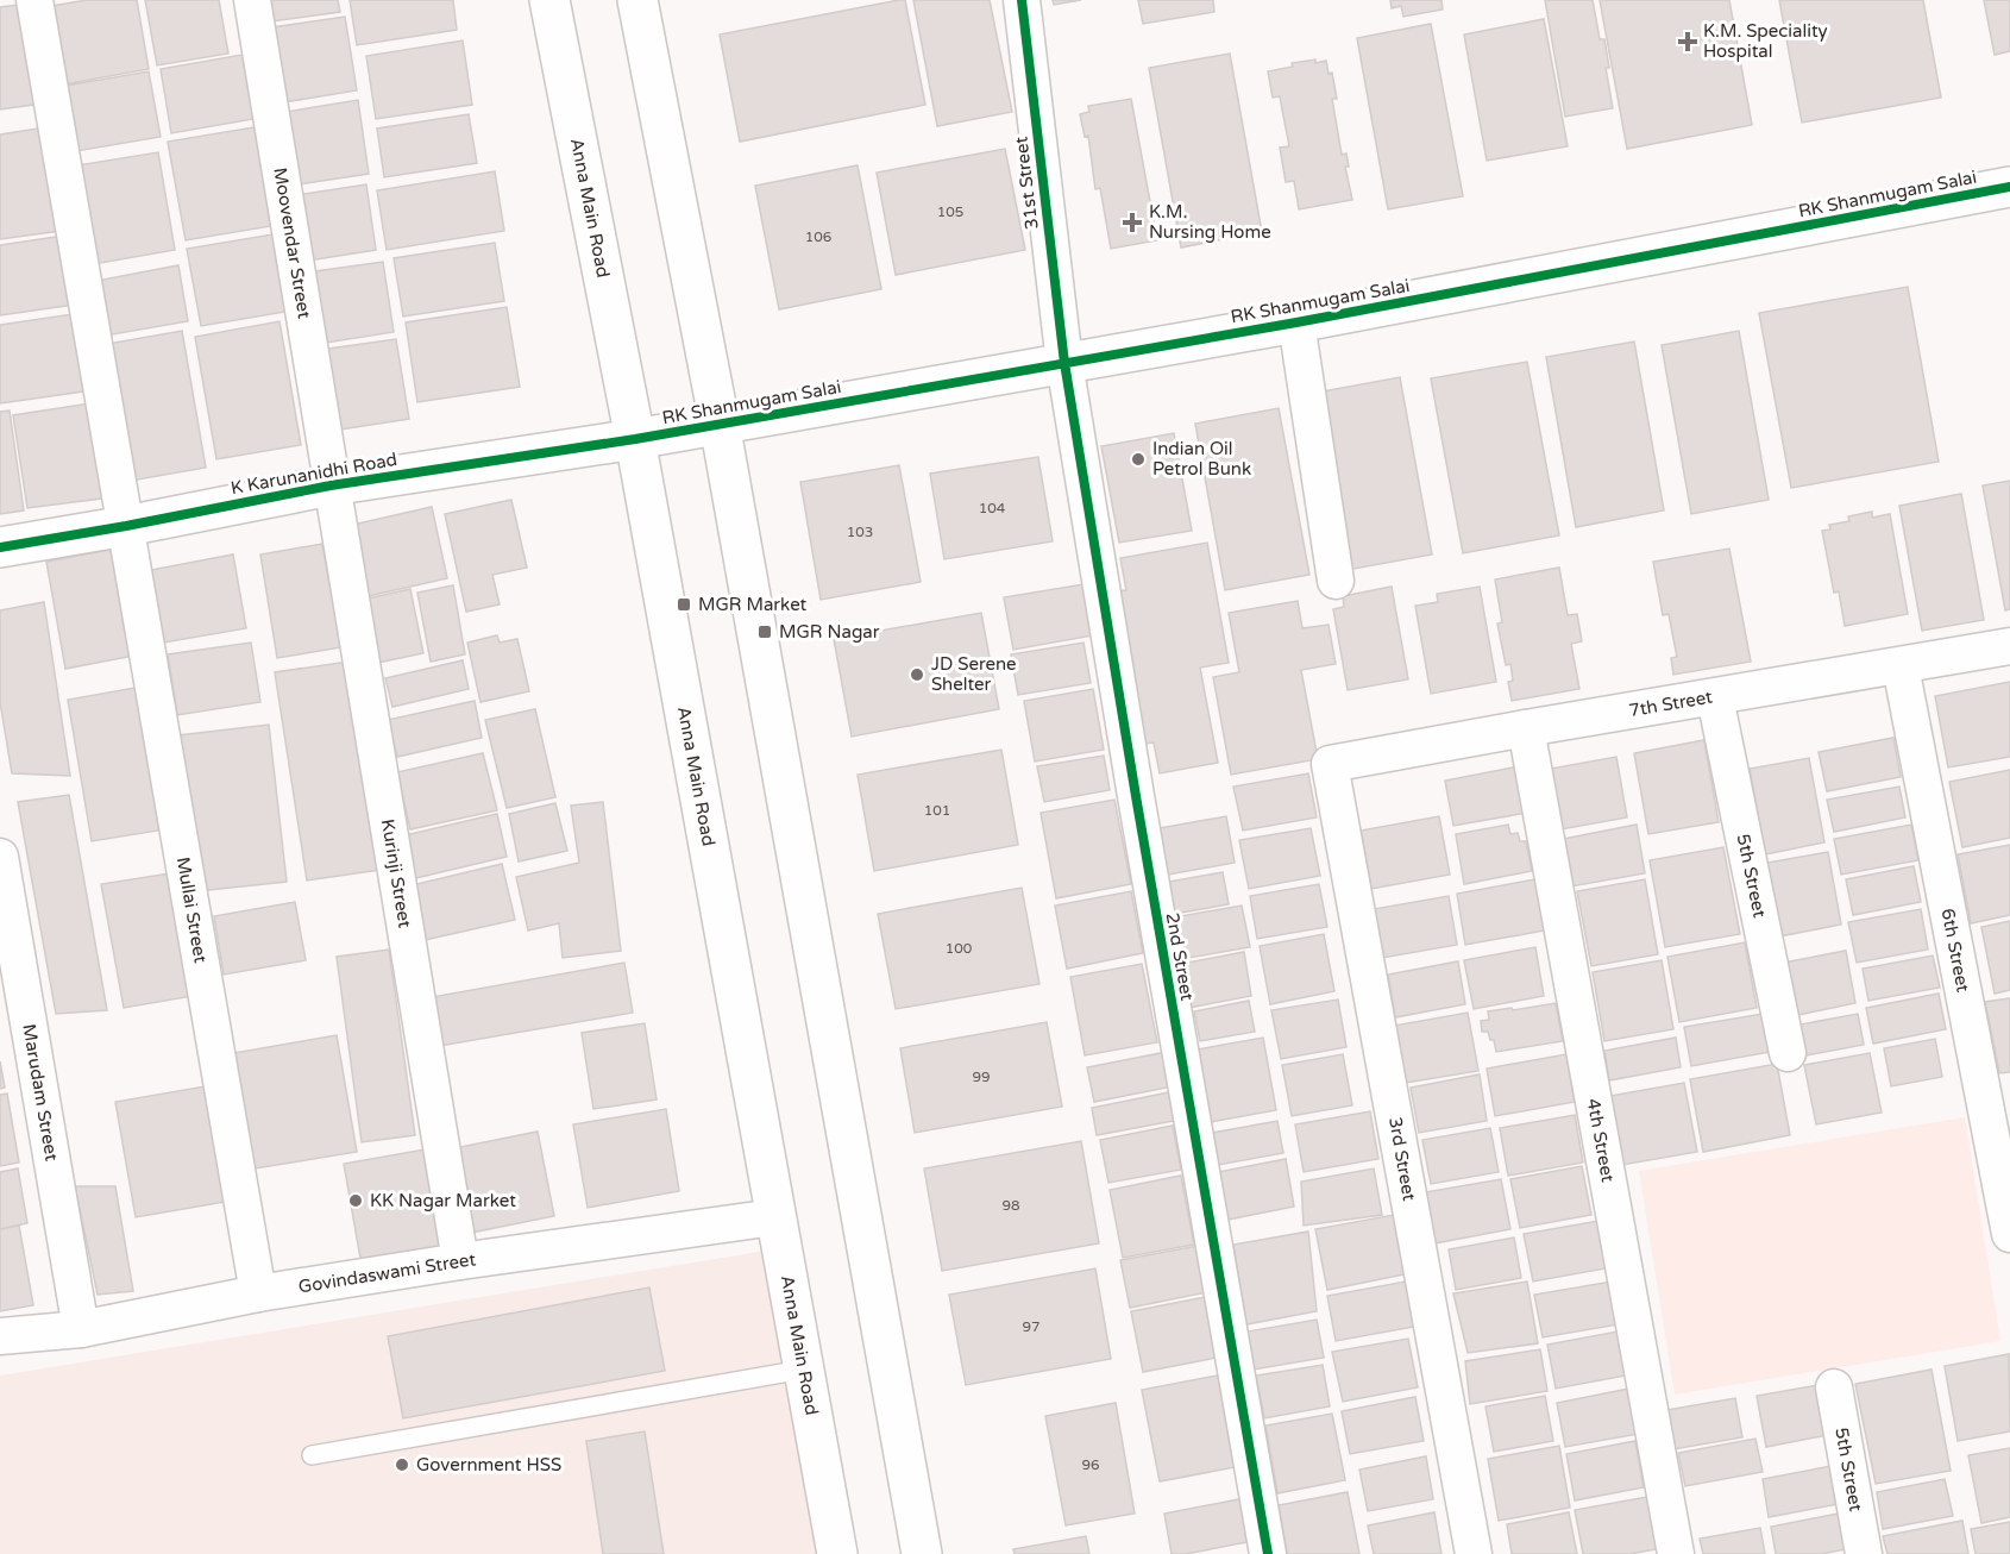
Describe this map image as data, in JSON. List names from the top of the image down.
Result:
{
  "streets": {
    "main road": ["RK Shanmugam Salai", "Anna Main Road", "K Karunanidhi Road"],
    "street": [
      "31st Street",
      "Moovendar Street",
      "7th Street",
      "Kurinji Street",
      "5th Street",
      "Mullai Street",
      "6th Street",
      "2nd Street",
      "Marudam Street",
      "4th Street",
      "3rd Street",
      "Govindaswami Street"
    ]
  },
  "crossings": [
    ["31st Street", "RK Shanmugam Salai"],
    ["31st Street", "2nd Street"],
    ["RK Shanmugam Salai", "Anna Main Road"],
    ["RK Shanmugam Salai", "K Karunanidhi Road"],
    ["RK Shanmugam Salai", "2nd Street"],
    ["Anna Main Road", "K Karunanidhi Road"],
    ["Anna Main Road", "Govindaswami Street"],
    ["Moovendar Street", "K Karunanidhi Road"],
    ["Moovendar Street", "Kurinji Street"],
    ["K Karunanidhi Road", "Kurinji Street"],
    ["K Karunanidhi Road", "Mullai Street"],
    ["7th Street", "5th Street"],
    ["7th Street", "6th Street"],
    ["7th Street", "4th Street"],
    ["7th Street", "3rd Street"],
    ["Kurinji Street", "Govindaswami Street"],
    ["Mullai Street", "Govindaswami Street"],
    ["Marudam Street", "Govindaswami Street"]
  ],
  "places": {
    "health": ["K.M. Speciality Hospital", "K.M. Nursing Home"],
    "other": [
      "Indian Oil Petrol Bunk",
      "JD Serene Shelter",
      "KK Nagar Market",
      "Government HSS"
    ],
    "transit": ["MGR Market", "MGR Nagar"]
  },
  "house_numbers": [
    "105",
    "106",
    "104",
    "103",
    "101",
    "100",
    "99",
    "98",
    "97",
    "96"
  ]
}
